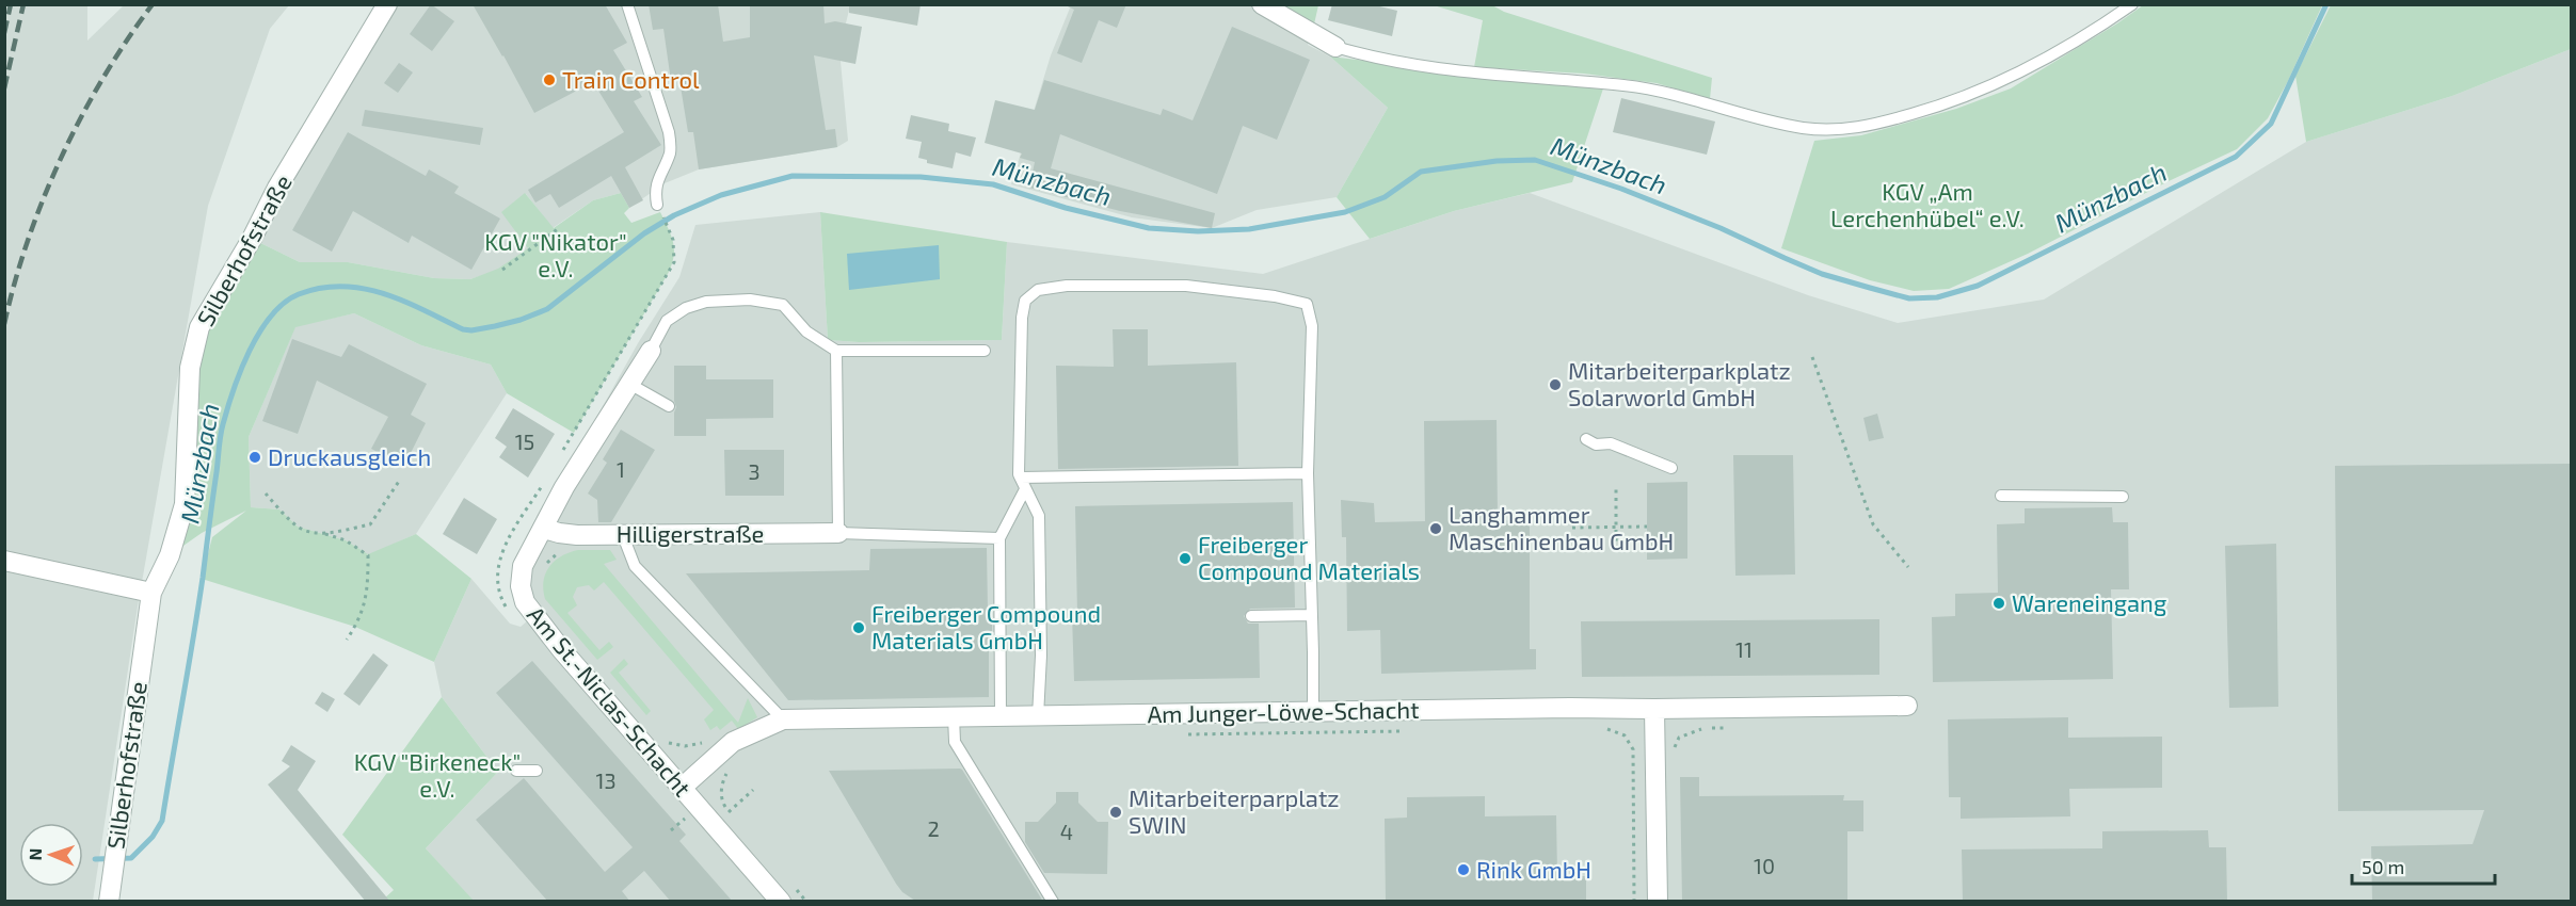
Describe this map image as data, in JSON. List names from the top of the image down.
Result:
{
  "streets": {
    "street": [
      "Silberhofstraße",
      "Hilligerstraße",
      "Am St.-Niclas-Schacht",
      "Am Junger-Löwe-Schacht"
    ]
  },
  "crossings": [
    ["Hilligerstraße", "Am St.-Niclas-Schacht"],
    ["Am St.-Niclas-Schacht", "Am Junger-Löwe-Schacht"]
  ],
  "water": ["Münzbach"],
  "parks": ["KGV „Am Lerchenhübel“ e.V.", "KGV \"Nikator\" e.V.", "KGV \"Birkeneck\" e.V."],
  "places": [
    "Train Control",
    "Mitarbeiterparkplatz Solarworld GmbH",
    "Druckausgleich",
    "Langhammer Maschinenbau GmbH",
    "Freiberger Compound Materials",
    "Wareneingang",
    "Freiberger Compound Materials GmbH",
    "Mitarbeiterparplatz SWIN",
    "Rink GmbH"
  ],
  "house_numbers": [
    "15",
    "1",
    "3",
    "11",
    "13",
    "2",
    "4",
    "10"
  ],
  "scale_bar": "50 m",
  "north": "left"
}
